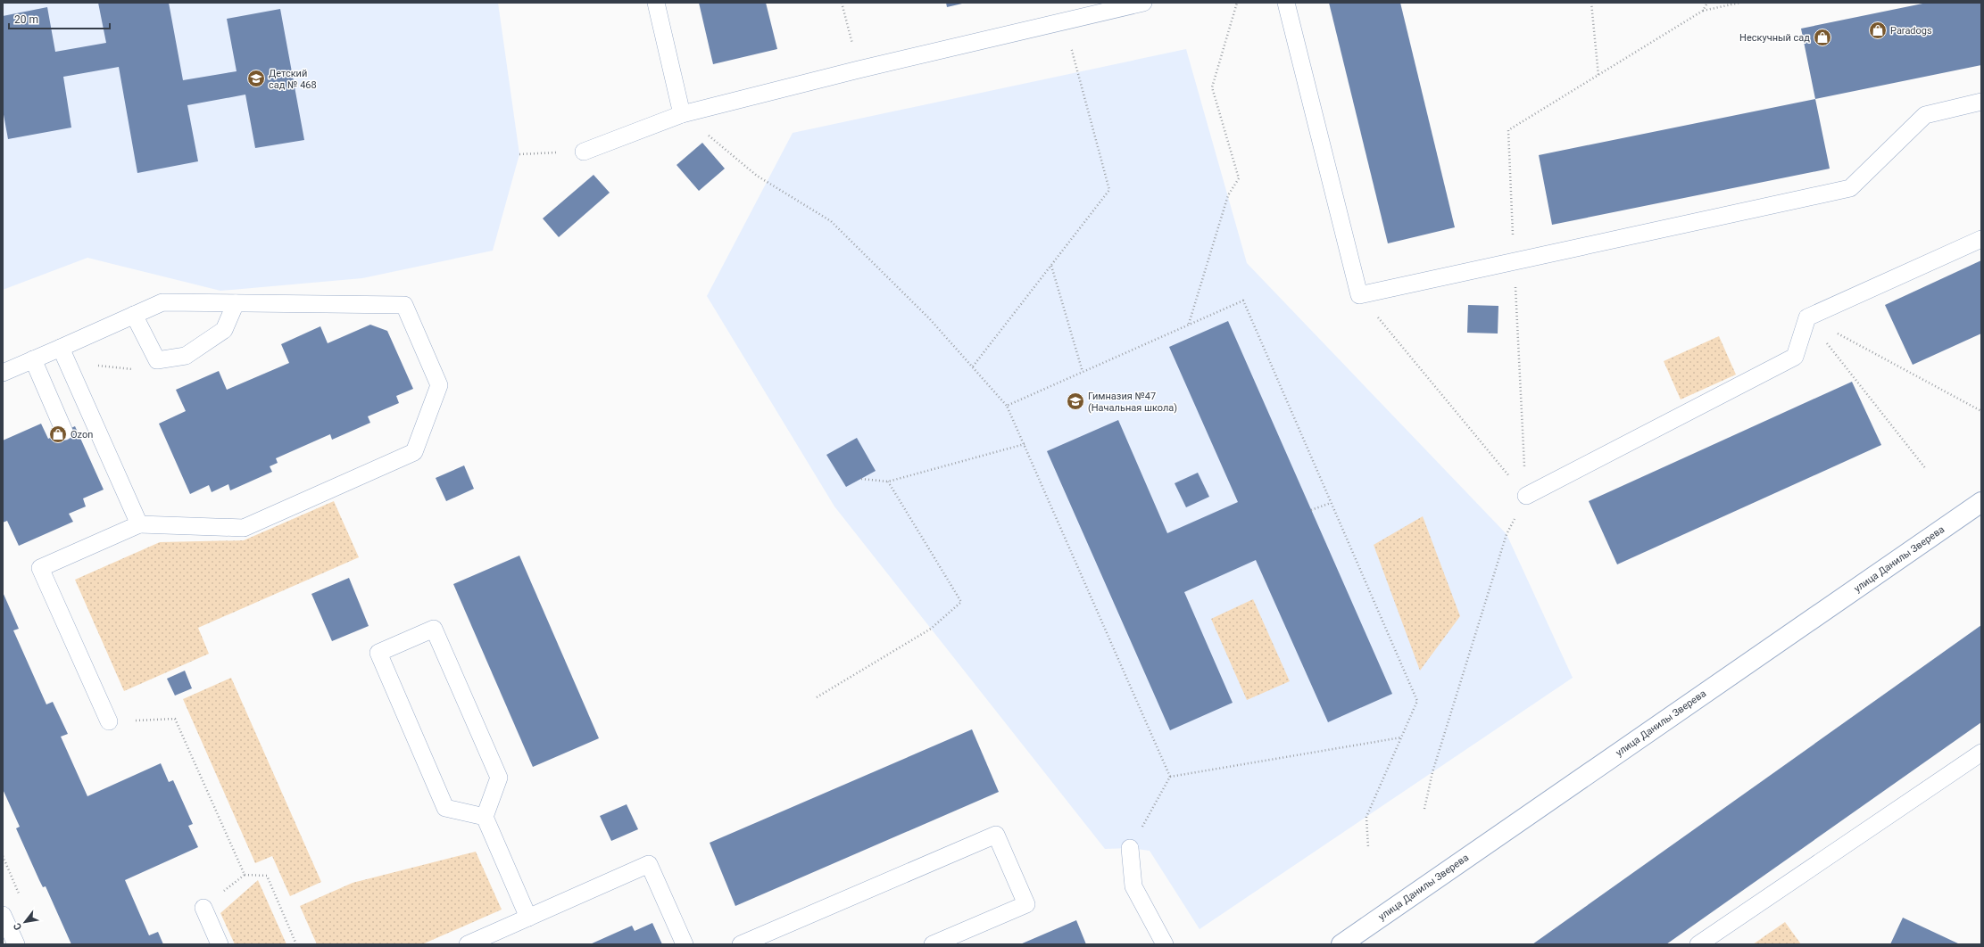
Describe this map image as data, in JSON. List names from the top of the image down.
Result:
{
  "streets": {
    "main road": ["улица Данилы Зверева"]
  },
  "places": {
    "shop": ["Paradogs", "Нескучный сад", "Ozon"],
    "school or university": ["Детский сад № 468", "Гимназия №47 (Начальная школа)"]
  },
  "scale_bar": "20 m",
  "north": "bottom left"
}
